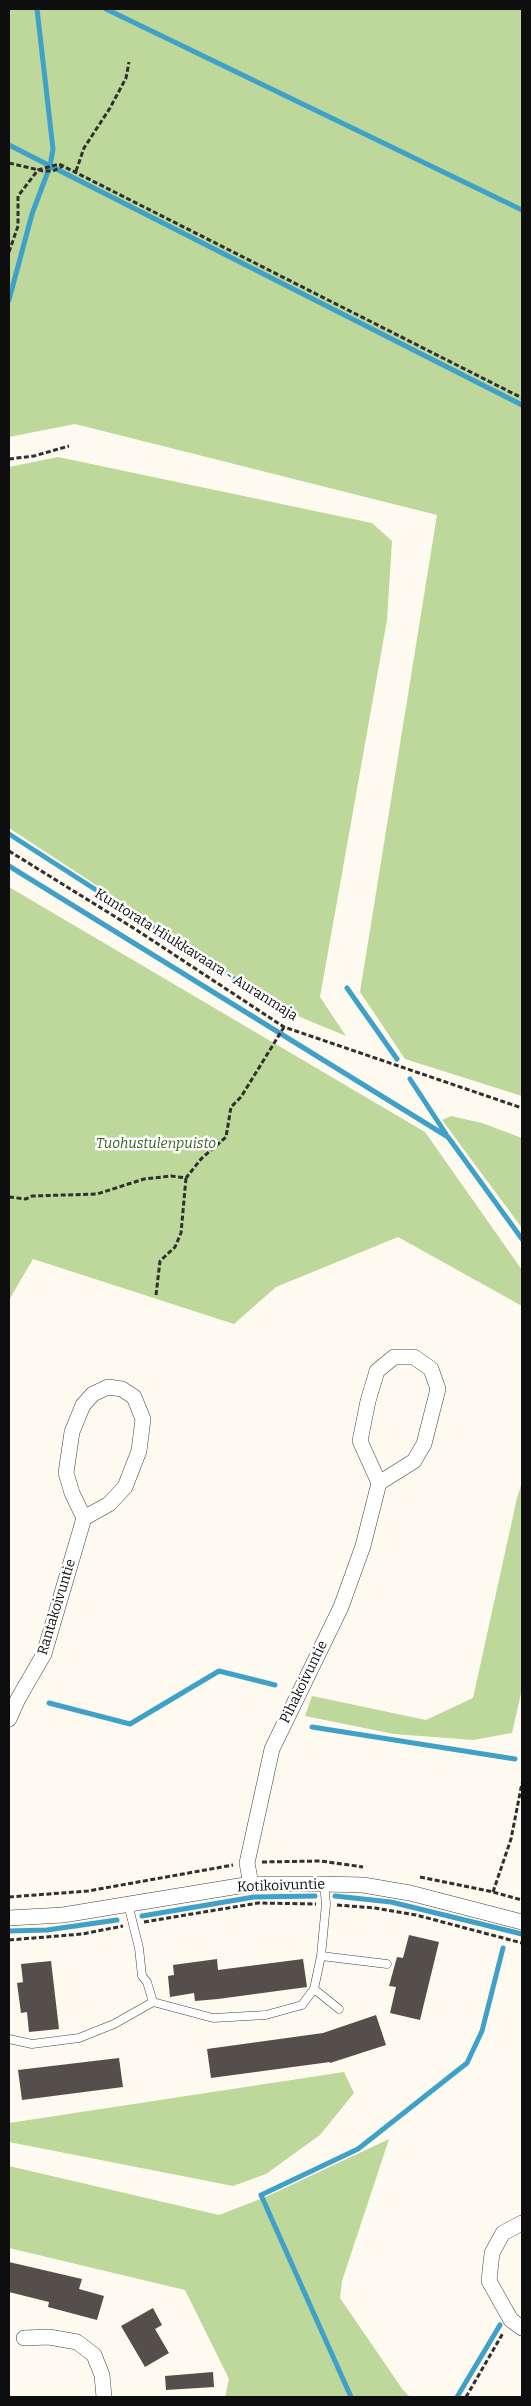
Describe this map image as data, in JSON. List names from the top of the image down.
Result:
{
  "streets": {
    "street": ["Rantakoivuntie", "Pihakoivuntie", "Kotikoivuntie"],
    "path": ["Kuntorata Hiukkavaara - Auranmaja"]
  },
  "crossings": [
    ["Pihakoivuntie", "Kotikoivuntie"]
  ],
  "parks": ["Tuohustulenpuisto"]
}
